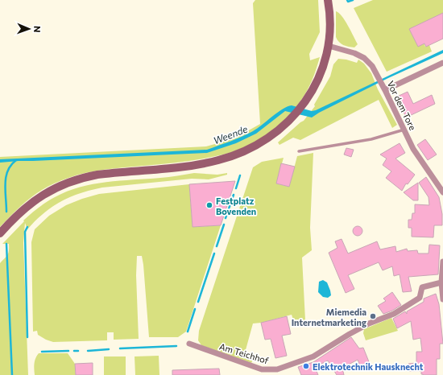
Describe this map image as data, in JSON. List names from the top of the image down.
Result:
{
  "streets": {
    "street": ["Vor dem Tore", "Am Teichhof"]
  },
  "water": ["Weende"],
  "places": ["Festplatz Bovenden", "Miemedia Internetmarketing", "Elektrotechnik Hausknecht"],
  "north": "right"
}
